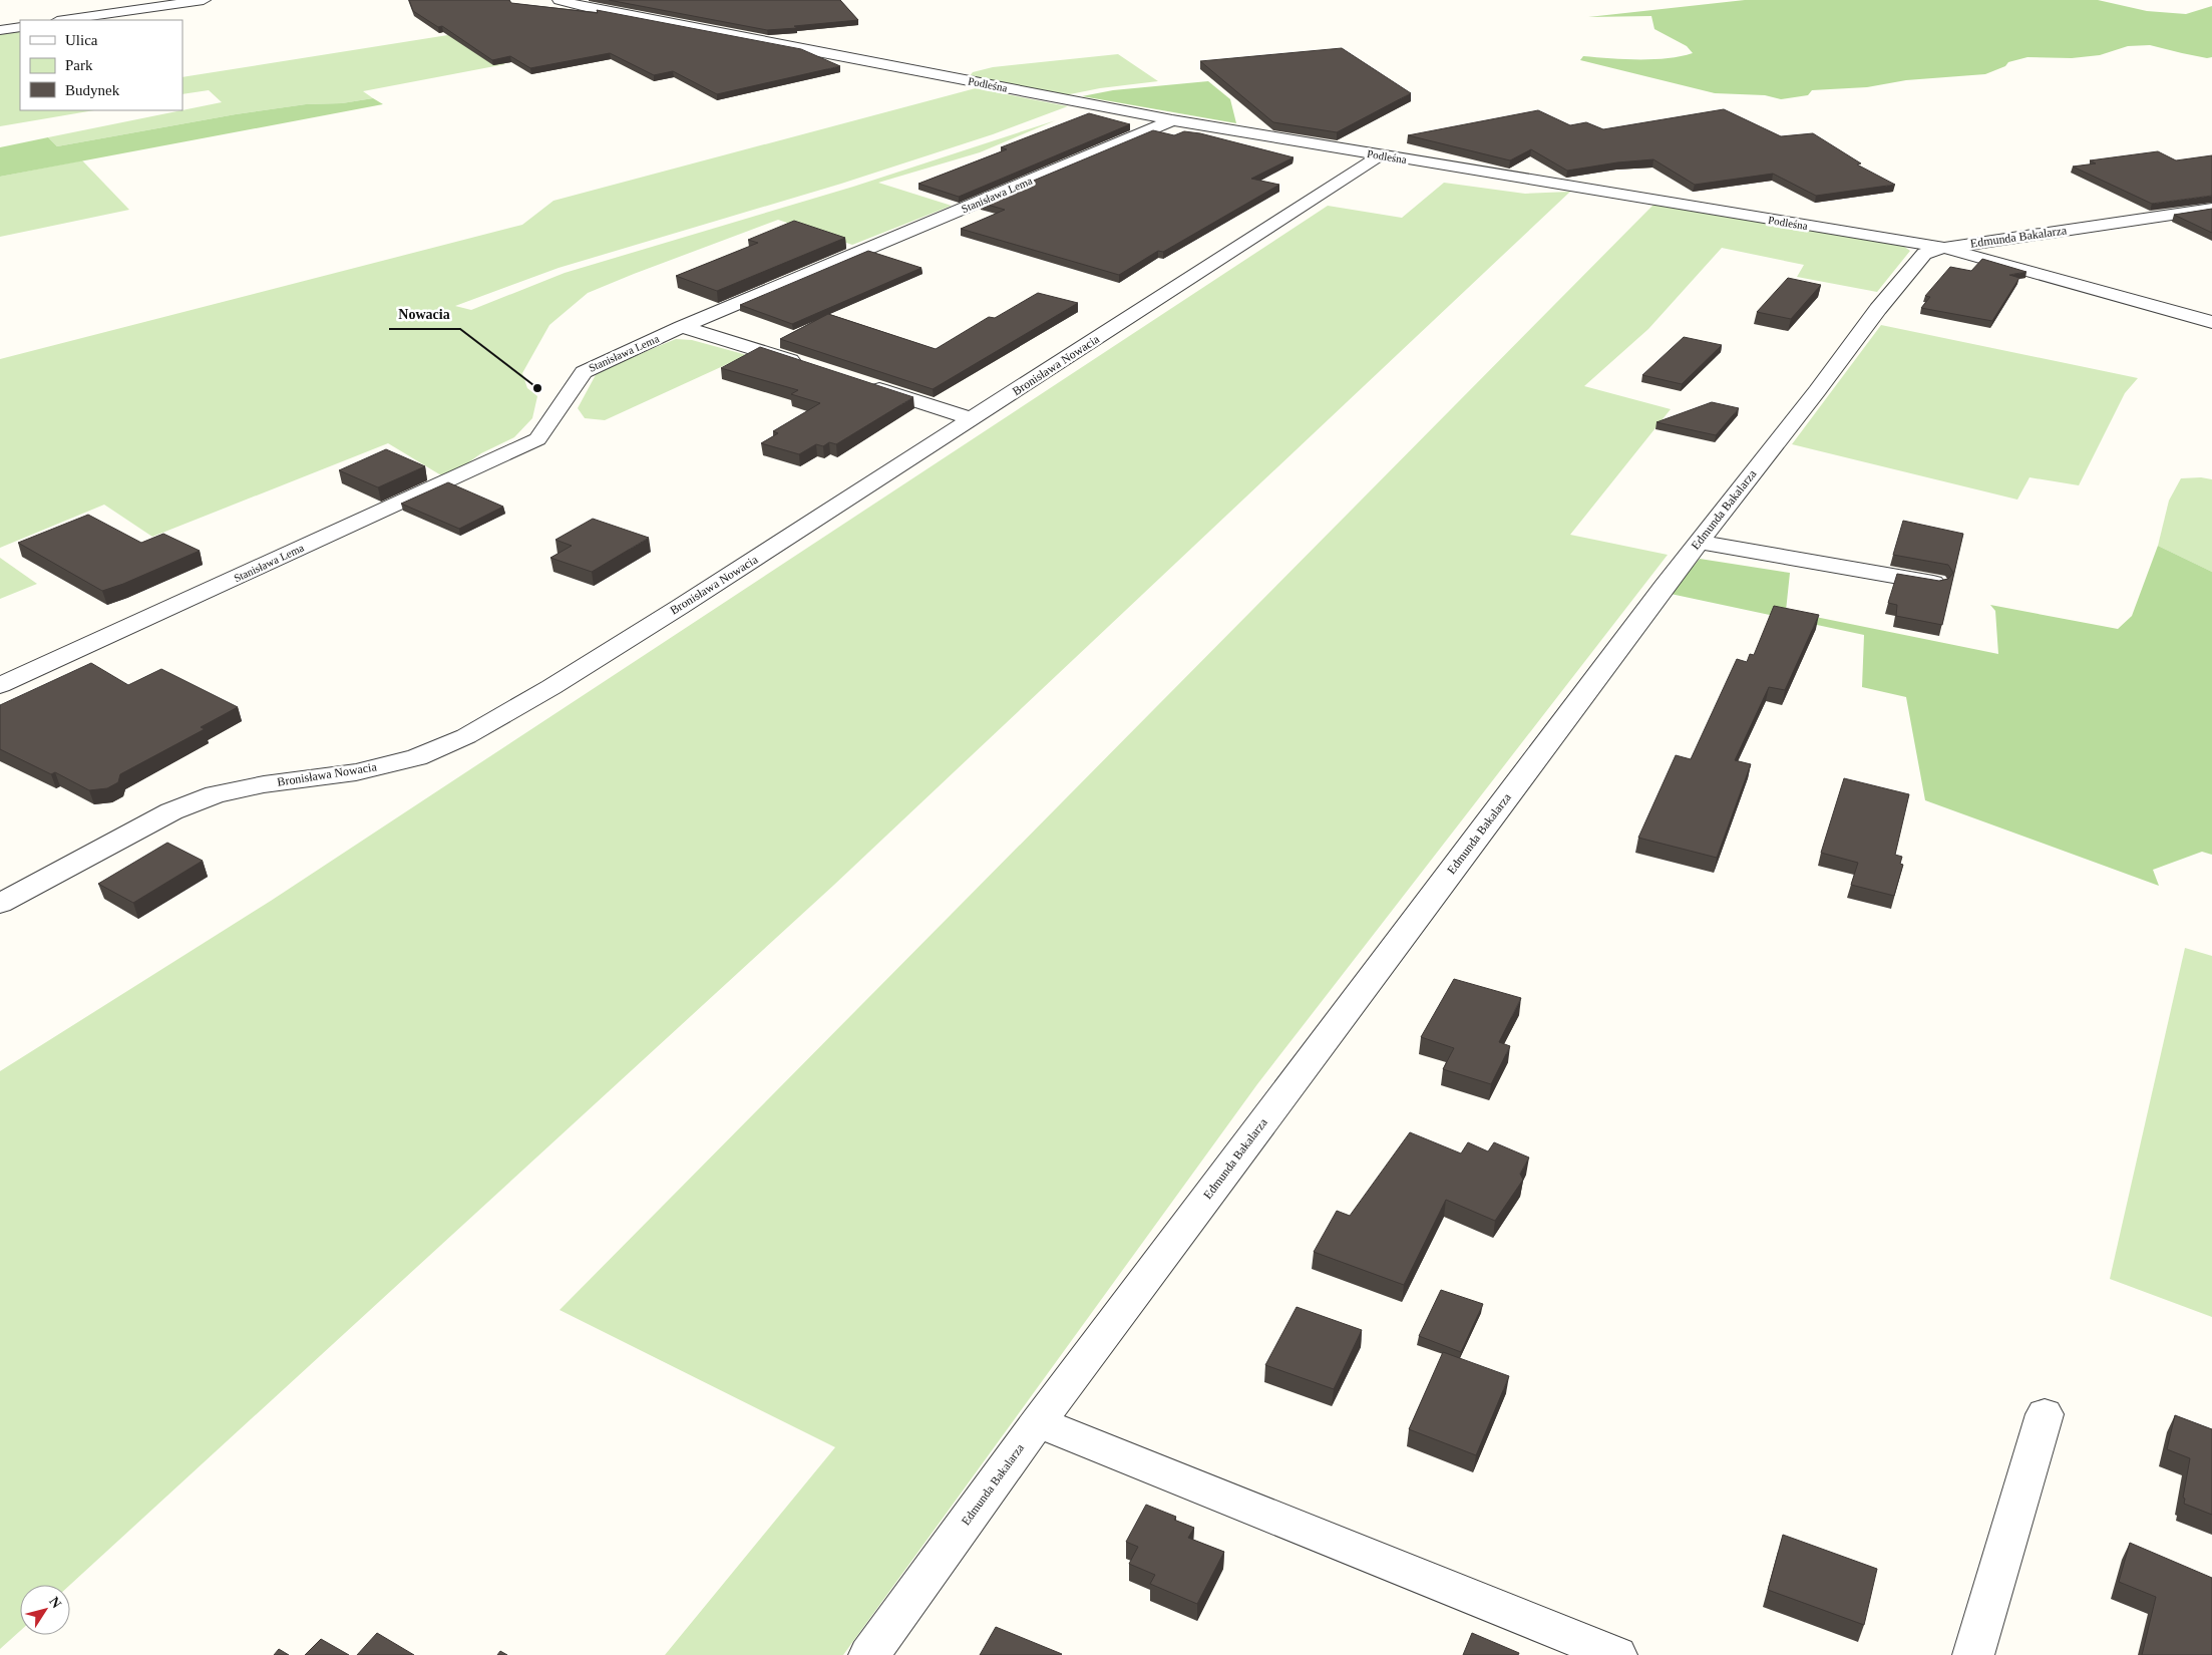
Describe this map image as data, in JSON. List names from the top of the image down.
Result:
{
  "streets": {
    "street": [
      "Podleśna",
      "Stanisława Lema",
      "Edmunda Bakalarza",
      "Bronisława Nowacia"
    ]
  },
  "crossings": [
    ["Podleśna", "Stanisława Lema"],
    ["Podleśna", "Edmunda Bakalarza"],
    ["Podleśna", "Bronisława Nowacia"]
  ],
  "places": ["Nowacia"],
  "legend": ["Ulica", "Park", "Budynek"],
  "north": "top right"
}
